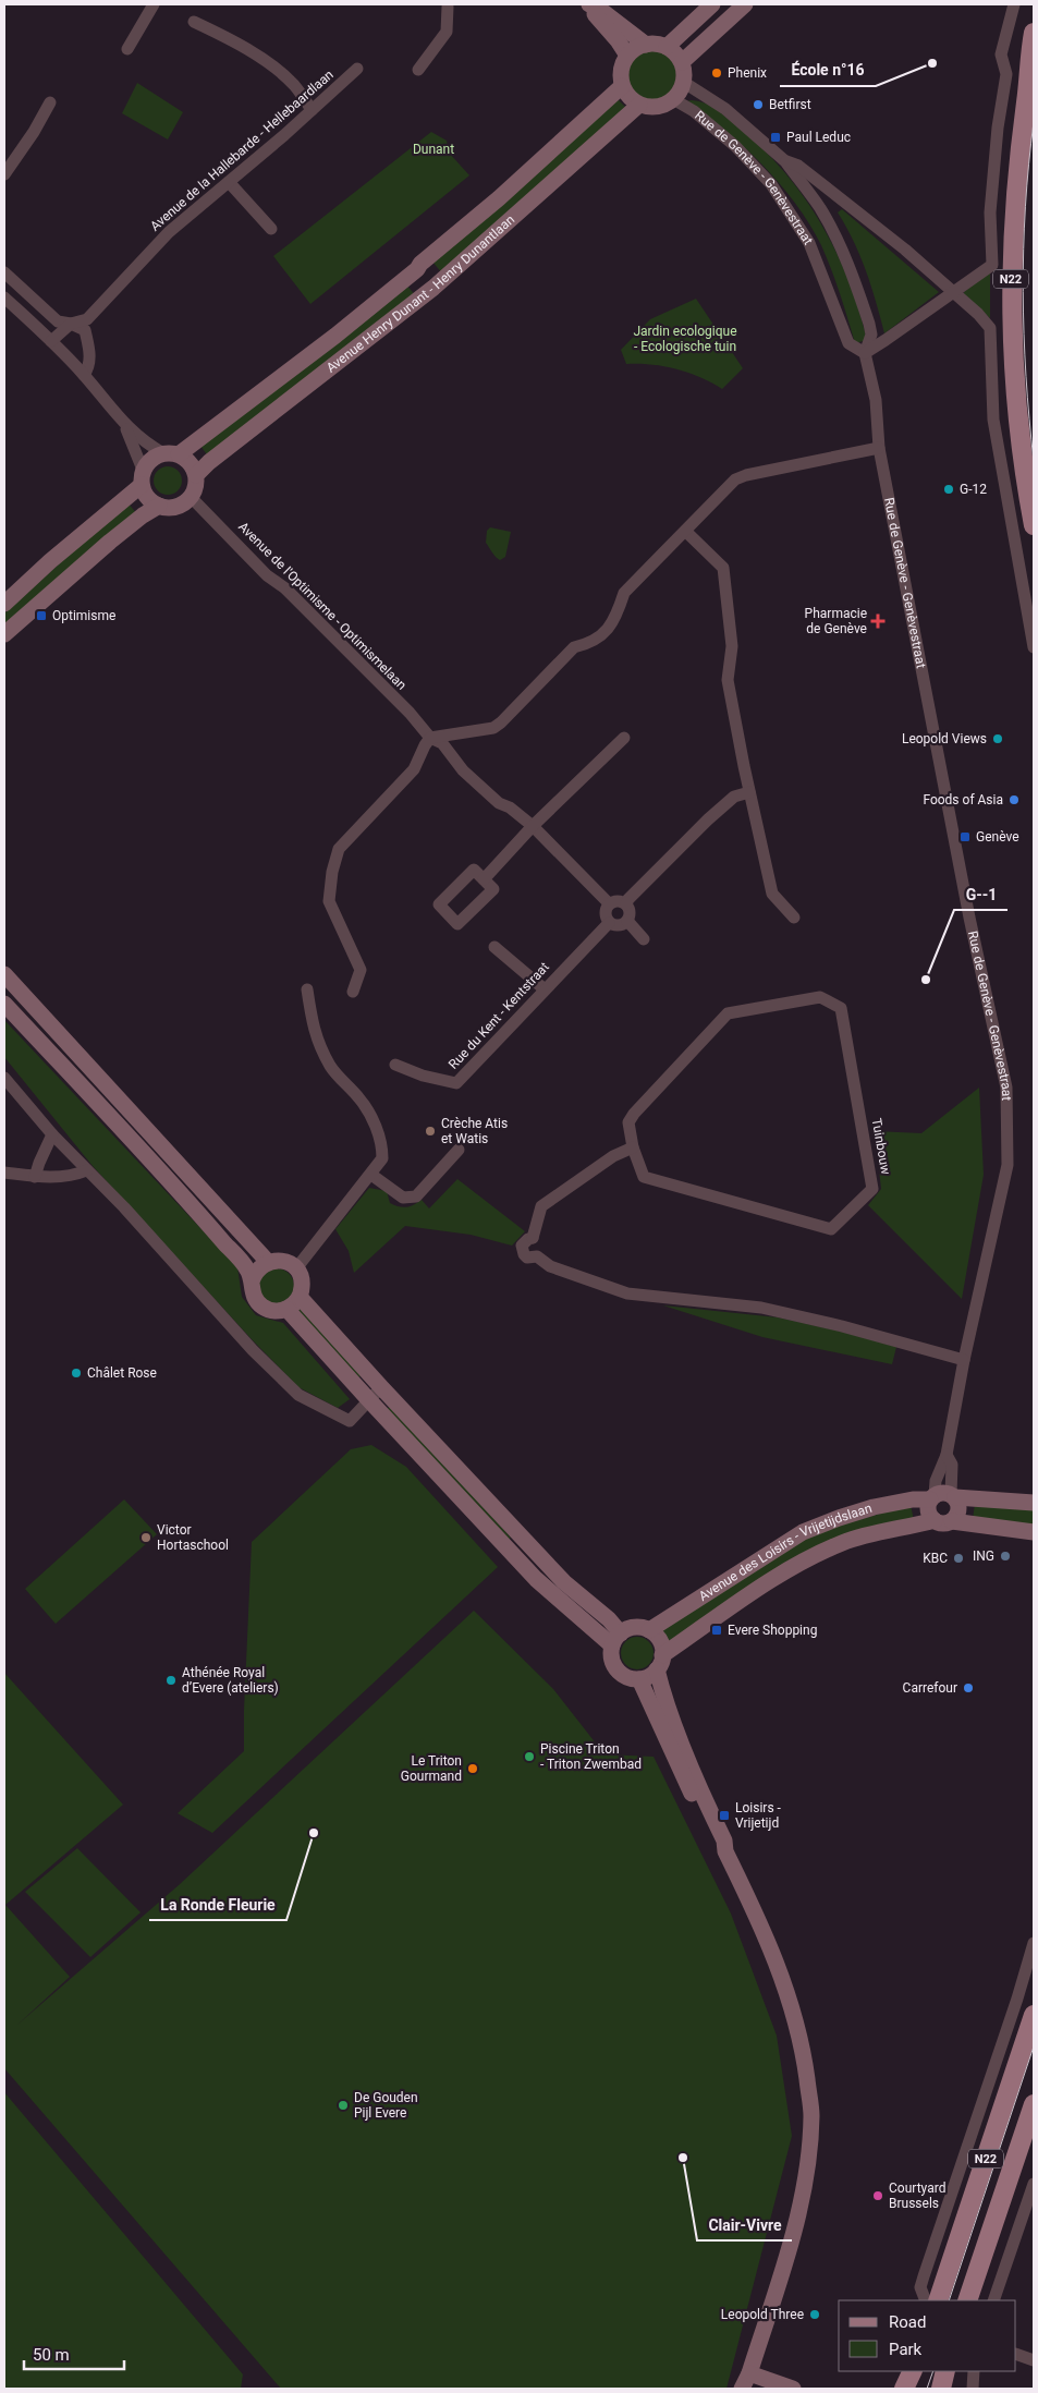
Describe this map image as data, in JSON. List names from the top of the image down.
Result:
{
  "streets": {
    "main road": ["N22"],
    "street": [
      "Avenue de la Hallebarde - Hellebaardlaan",
      "Rue de Genève - Genèvestraat",
      "Avenue Henry Dunant - Henry Dunantlaan",
      "Avenue de l'Optimisme - Optimismelaan",
      "Rue du Kent - Kentstraat",
      "Tuinbouw",
      "Avenue des Loisirs - Vrijetijdslaan"
    ]
  },
  "crossings": [
    ["Rue de Genève - Genèvestraat", "Avenue Henry Dunant - Henry Dunantlaan"],
    ["Rue de Genève - Genèvestraat", "Avenue des Loisirs - Vrijetijdslaan"],
    ["Avenue Henry Dunant - Henry Dunantlaan", "Avenue de l'Optimisme - Optimismelaan"],
    ["Avenue de l'Optimisme - Optimismelaan", "Rue du Kent - Kentstraat"]
  ],
  "parks": ["Dunant", "Jardin ecologique - Ecologische tuin"],
  "places": {
    "other": [
      "École n°16",
      "Phenix",
      "Betfirst",
      "G-12",
      "Leopold Views",
      "Foods of Asia",
      "G--1",
      "Crèche Atis et Watis",
      "Châlet Rose",
      "Victor Hortaschool",
      "ING",
      "KBC",
      "Athénée Royal d’Evere (ateliers)",
      "Carrefour",
      "Piscine Triton - Triton Zwembad",
      "Le Triton Gourmand",
      "La Ronde Fleurie",
      "De Gouden Pijl Evere",
      "Clair-Vivre",
      "Courtyard Brussels",
      "Leopold Three"
    ],
    "transit": [
      "Paul Leduc",
      "Optimisme",
      "Genève",
      "Evere Shopping",
      "Loisirs - Vrijetijd"
    ],
    "health": ["Pharmacie de Genève"]
  },
  "legend": ["Road", "Park"],
  "scale_bar": "50 m"
}
